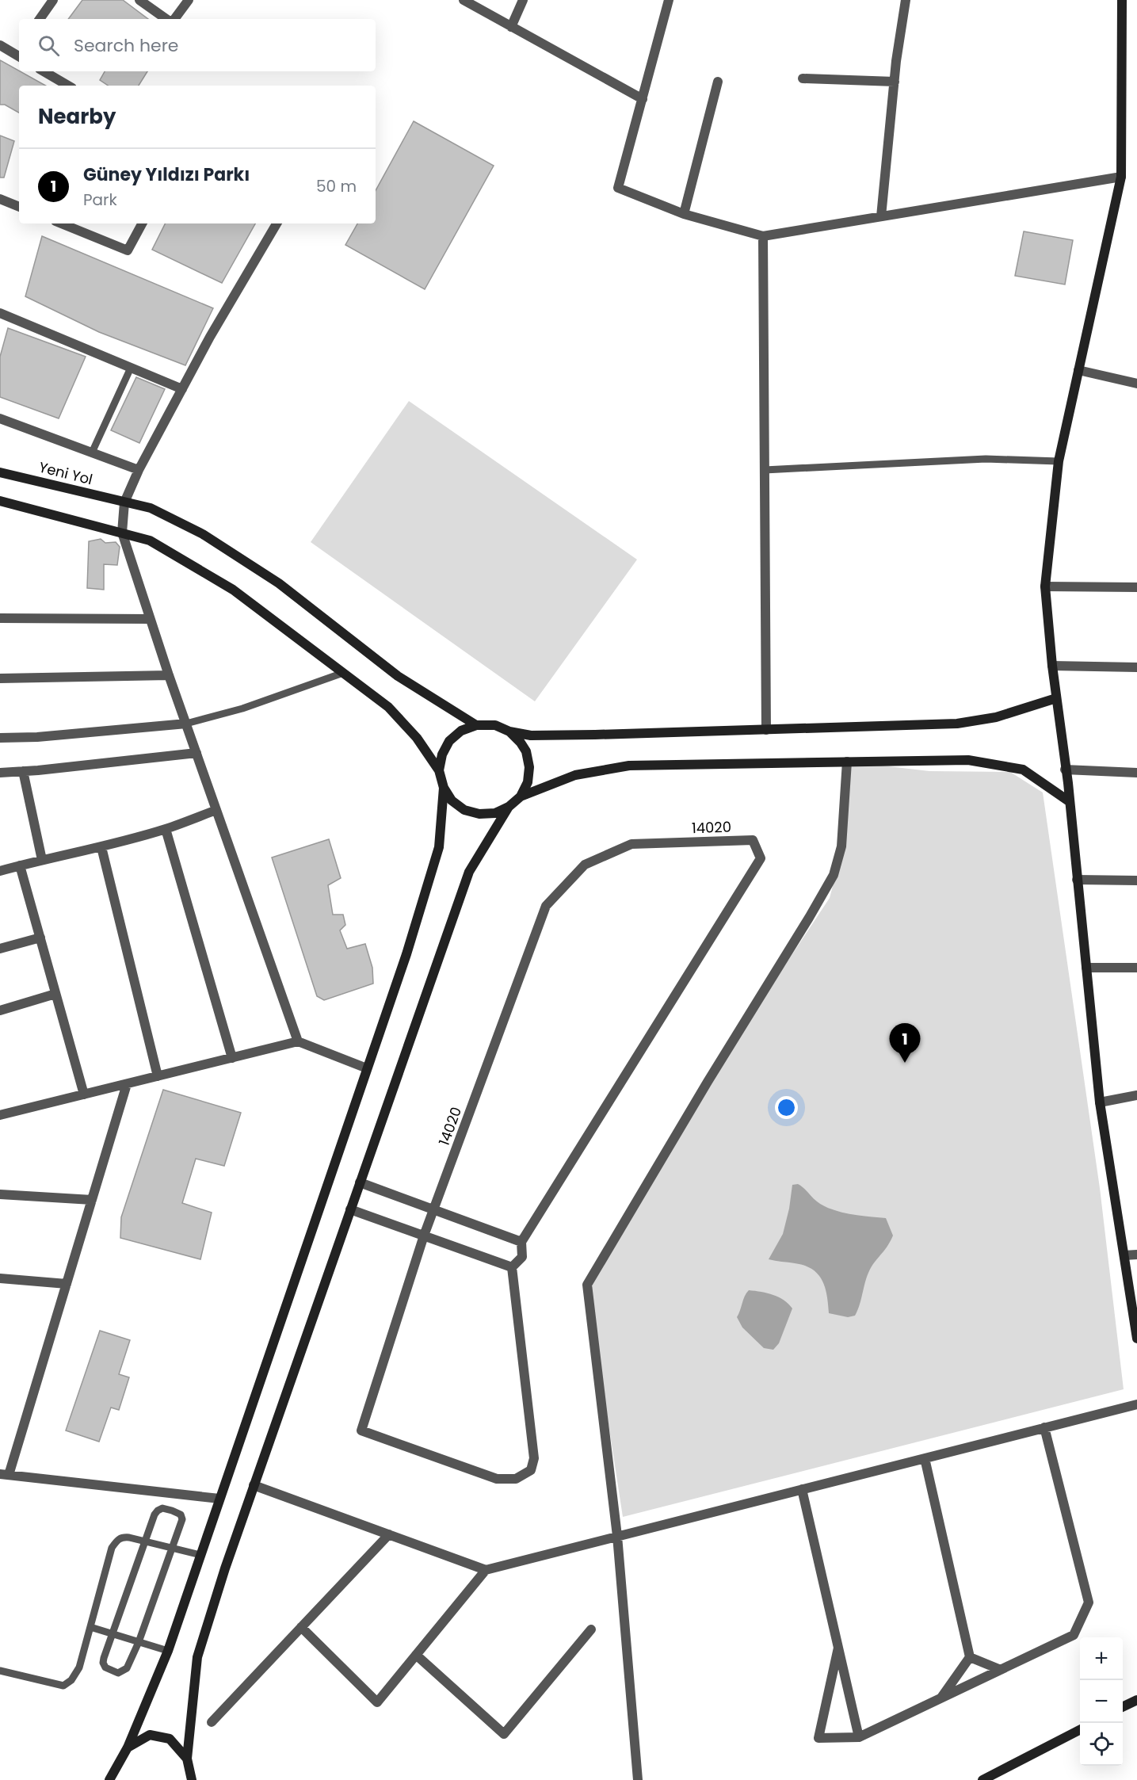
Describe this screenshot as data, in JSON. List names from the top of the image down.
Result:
{
  "streets": {
    "main road": ["Yeni Yol"],
    "street": ["14020"]
  },
  "page": {
    "search": "Search here",
    "heading": "Nearby",
    "list": [
      {
        "mark": "1",
        "name": "Güney Yıldızı Parkı",
        "note": "Park",
        "value": "50 m"
      }
    ],
    "pins": "1",
    "map_buttons": ["+", "−"]
  }
}
